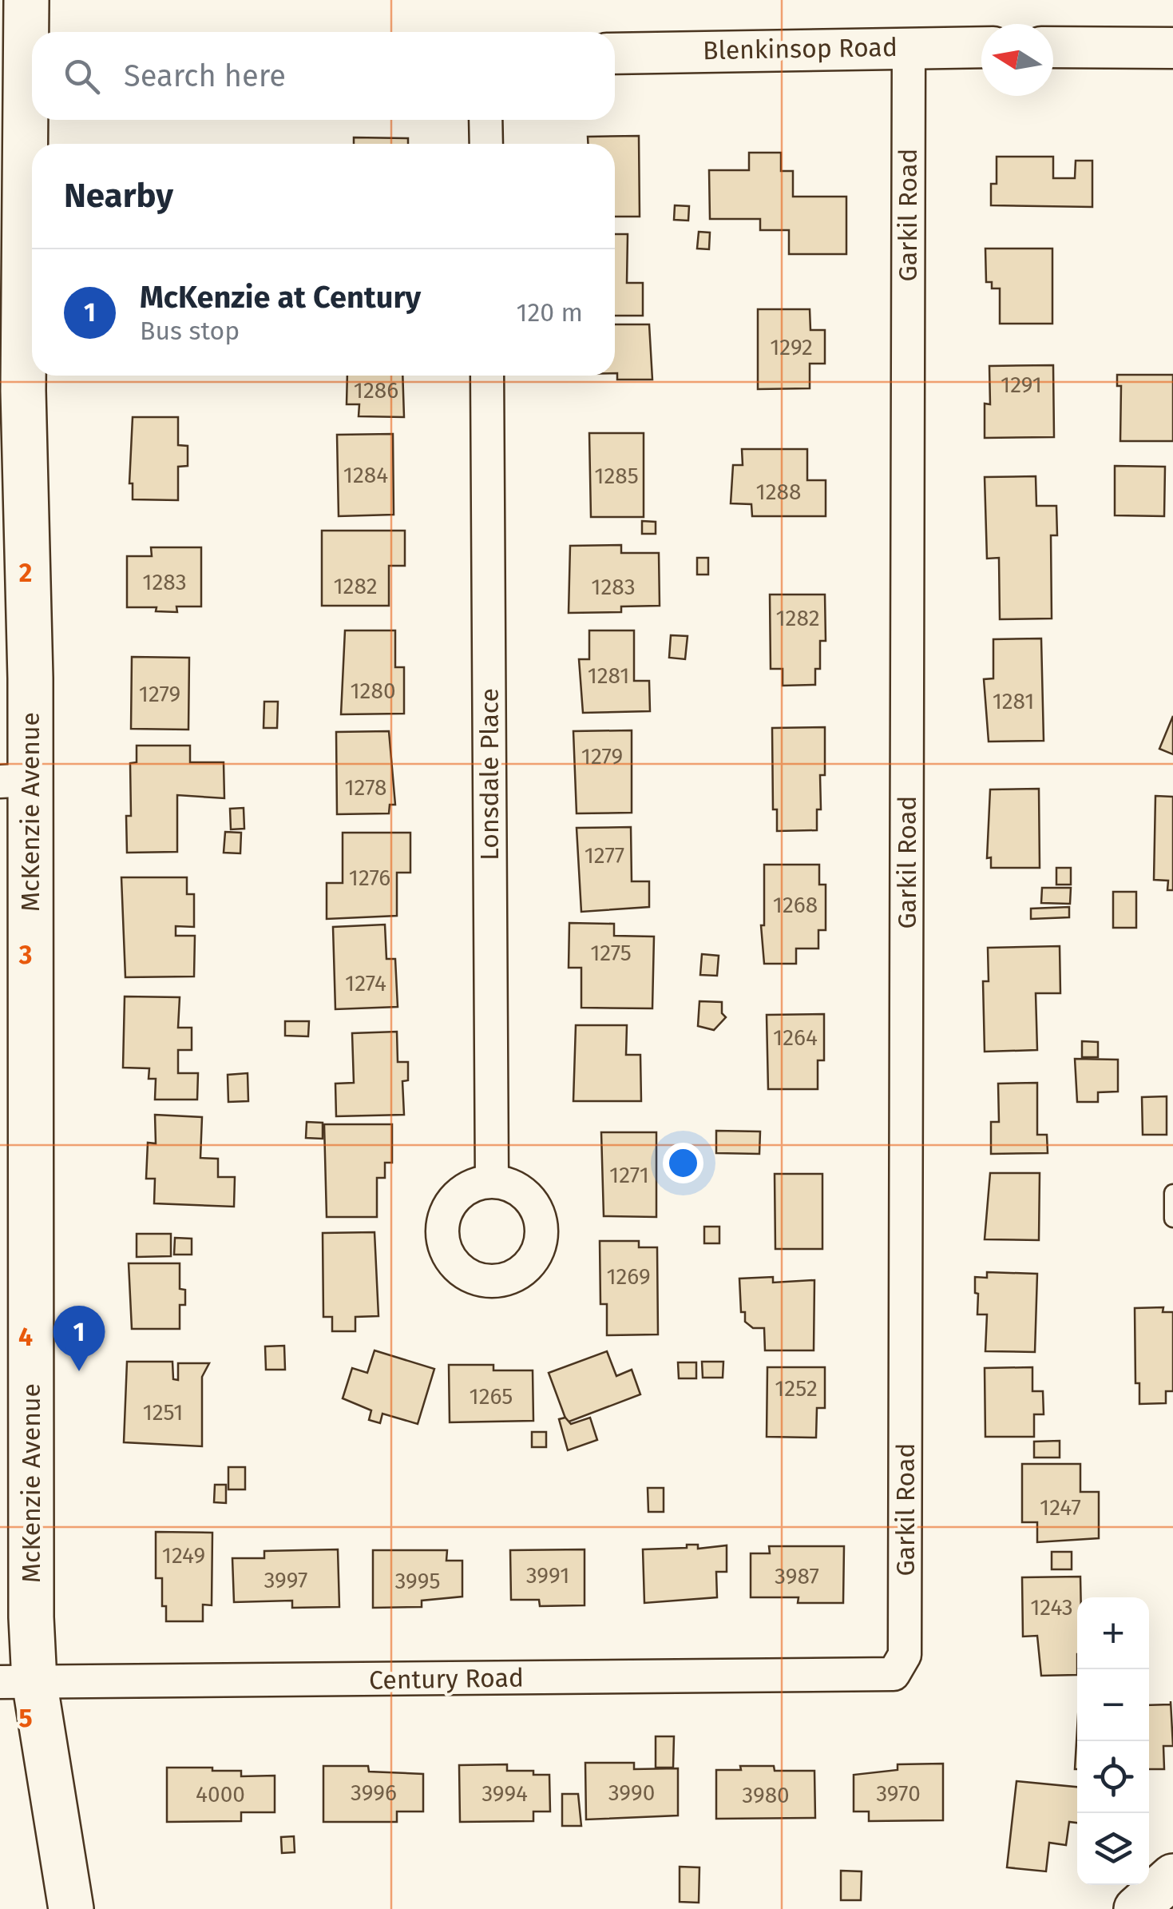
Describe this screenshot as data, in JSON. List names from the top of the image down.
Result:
{
  "streets": {
    "main road": ["McKenzie Avenue"],
    "street": [
      "Blenkinsop Road",
      "Garkil Road",
      "Lonsdale Place",
      "Century Road"
    ]
  },
  "crossings": [
    ["Blenkinsop Road", "Garkil Road"],
    ["Garkil Road", "Century Road"],
    ["McKenzie Avenue", "Century Road"]
  ],
  "house_numbers": [
    "1292",
    "1291",
    "1286",
    "1284",
    "1285",
    "1288",
    "1283",
    "1282",
    "1283",
    "1282",
    "1281",
    "1280",
    "1279",
    "1281",
    "1279",
    "1278",
    "1277",
    "1276",
    "1268",
    "1275",
    "1274",
    "1264",
    "1271",
    "1269",
    "1252",
    "1265",
    "1251",
    "1247",
    "1249",
    "3991",
    "3987",
    "3997",
    "3995",
    "1243",
    "3996",
    "3990",
    "3994",
    "3970",
    "4000",
    "3980"
  ],
  "north": "left",
  "page": {
    "search": "Search here",
    "heading": "Nearby",
    "list": [
      {
        "mark": "1",
        "name": "McKenzie at Century",
        "note": "Bus stop",
        "value": "120 m"
      }
    ],
    "pins": "1",
    "map_buttons": ["+", "−"]
  },
  "grid": {
    "rows": [
      "2",
      "3",
      "4",
      "5"
    ]
  }
}
